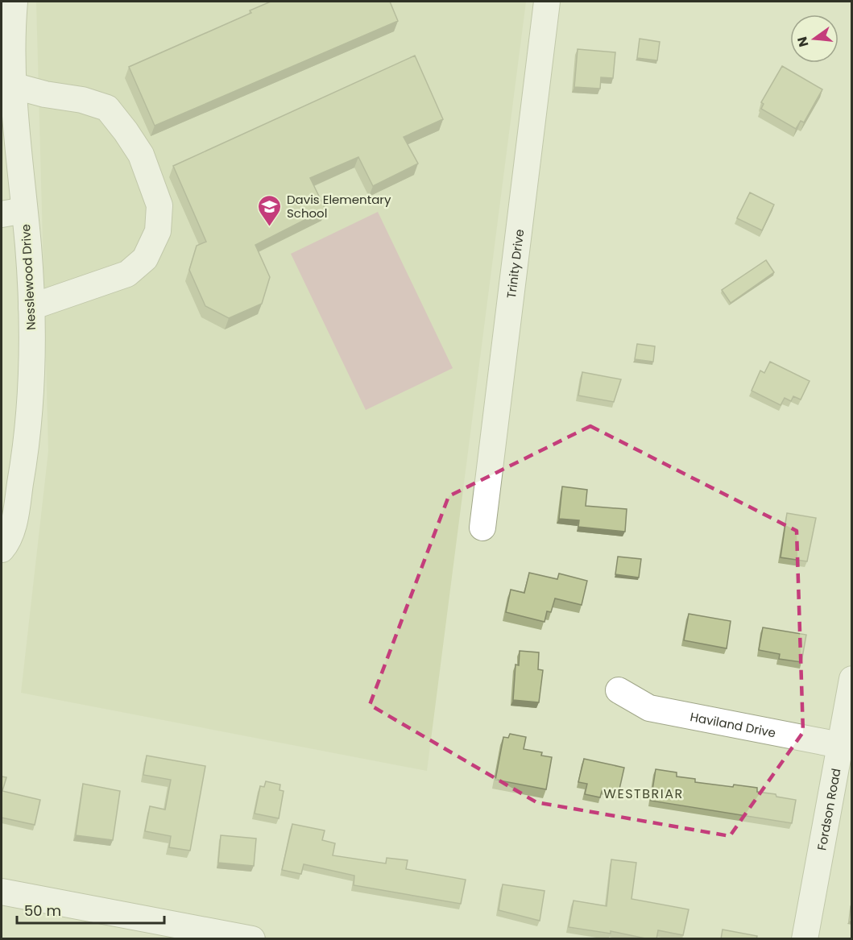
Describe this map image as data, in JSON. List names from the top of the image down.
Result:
{
  "streets": {
    "street": [
      "Trinity Drive",
      "Nesslewood Drive",
      "Haviland Drive",
      "Fordson Road"
    ]
  },
  "crossings": [
    ["Haviland Drive", "Fordson Road"]
  ],
  "districts": ["WESTBRIAR"],
  "places": {
    "school or university": ["Davis Elementary School"]
  },
  "scale_bar": "50 m",
  "north": "left"
}
